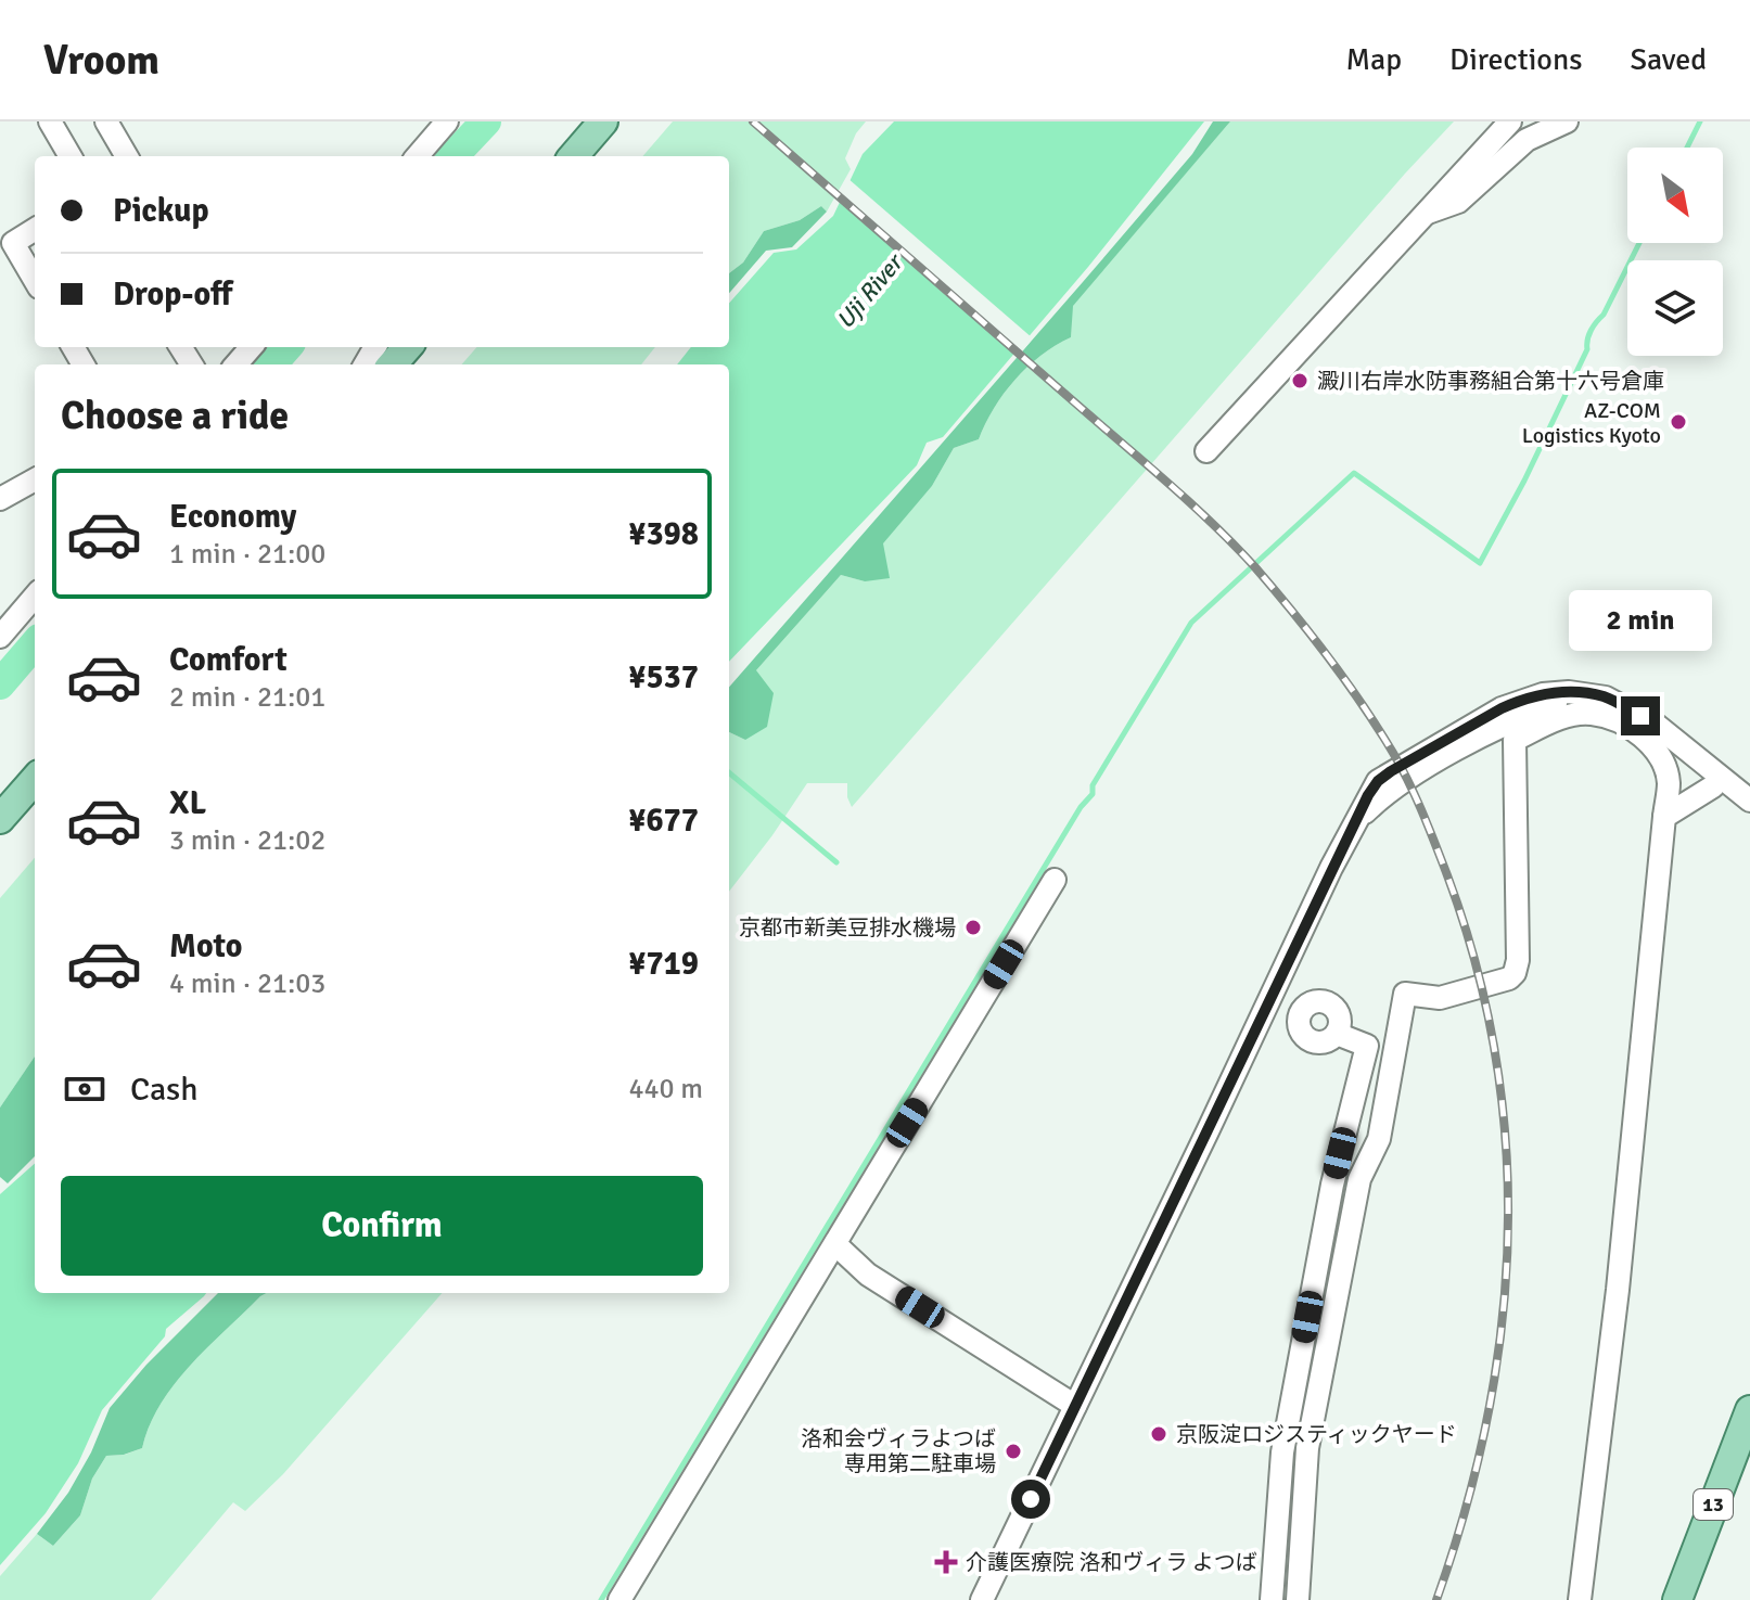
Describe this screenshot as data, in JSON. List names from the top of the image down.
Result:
{
  "streets": {
    "main road": ["13"]
  },
  "water": ["Uji River"],
  "places": {
    "other": [
      "澱川右岸水防事務組合第十六号倉庫",
      "AZ-COM Logistics Kyoto",
      "京都市新美豆排水機場",
      "京阪淀ロジスティックヤード",
      "洛和会ヴィラよつば 専用第二駐車場"
    ],
    "health": ["介護医療院 洛和ヴィラ よつば"]
  },
  "north": "bottom right",
  "page": {
    "header": "Vroom",
    "nav": ["Map", "Directions", "Saved"],
    "banner": ["Pickup", "Drop-off"],
    "heading": "Choose a ride",
    "list": [
      {
        "name": "Economy",
        "note": "1 min · 21:00",
        "value": "¥398"
      },
      {
        "name": "Comfort",
        "note": "2 min · 21:01",
        "value": "¥537"
      },
      {
        "name": "XL",
        "note": "3 min · 21:02",
        "value": "¥677"
      },
      {
        "name": "Moto",
        "note": "4 min · 21:03",
        "value": "¥719"
      }
    ],
    "bubble": "2 min",
    "pay": ["Cash", "440 m"],
    "buttons": "Confirm"
  }
}
